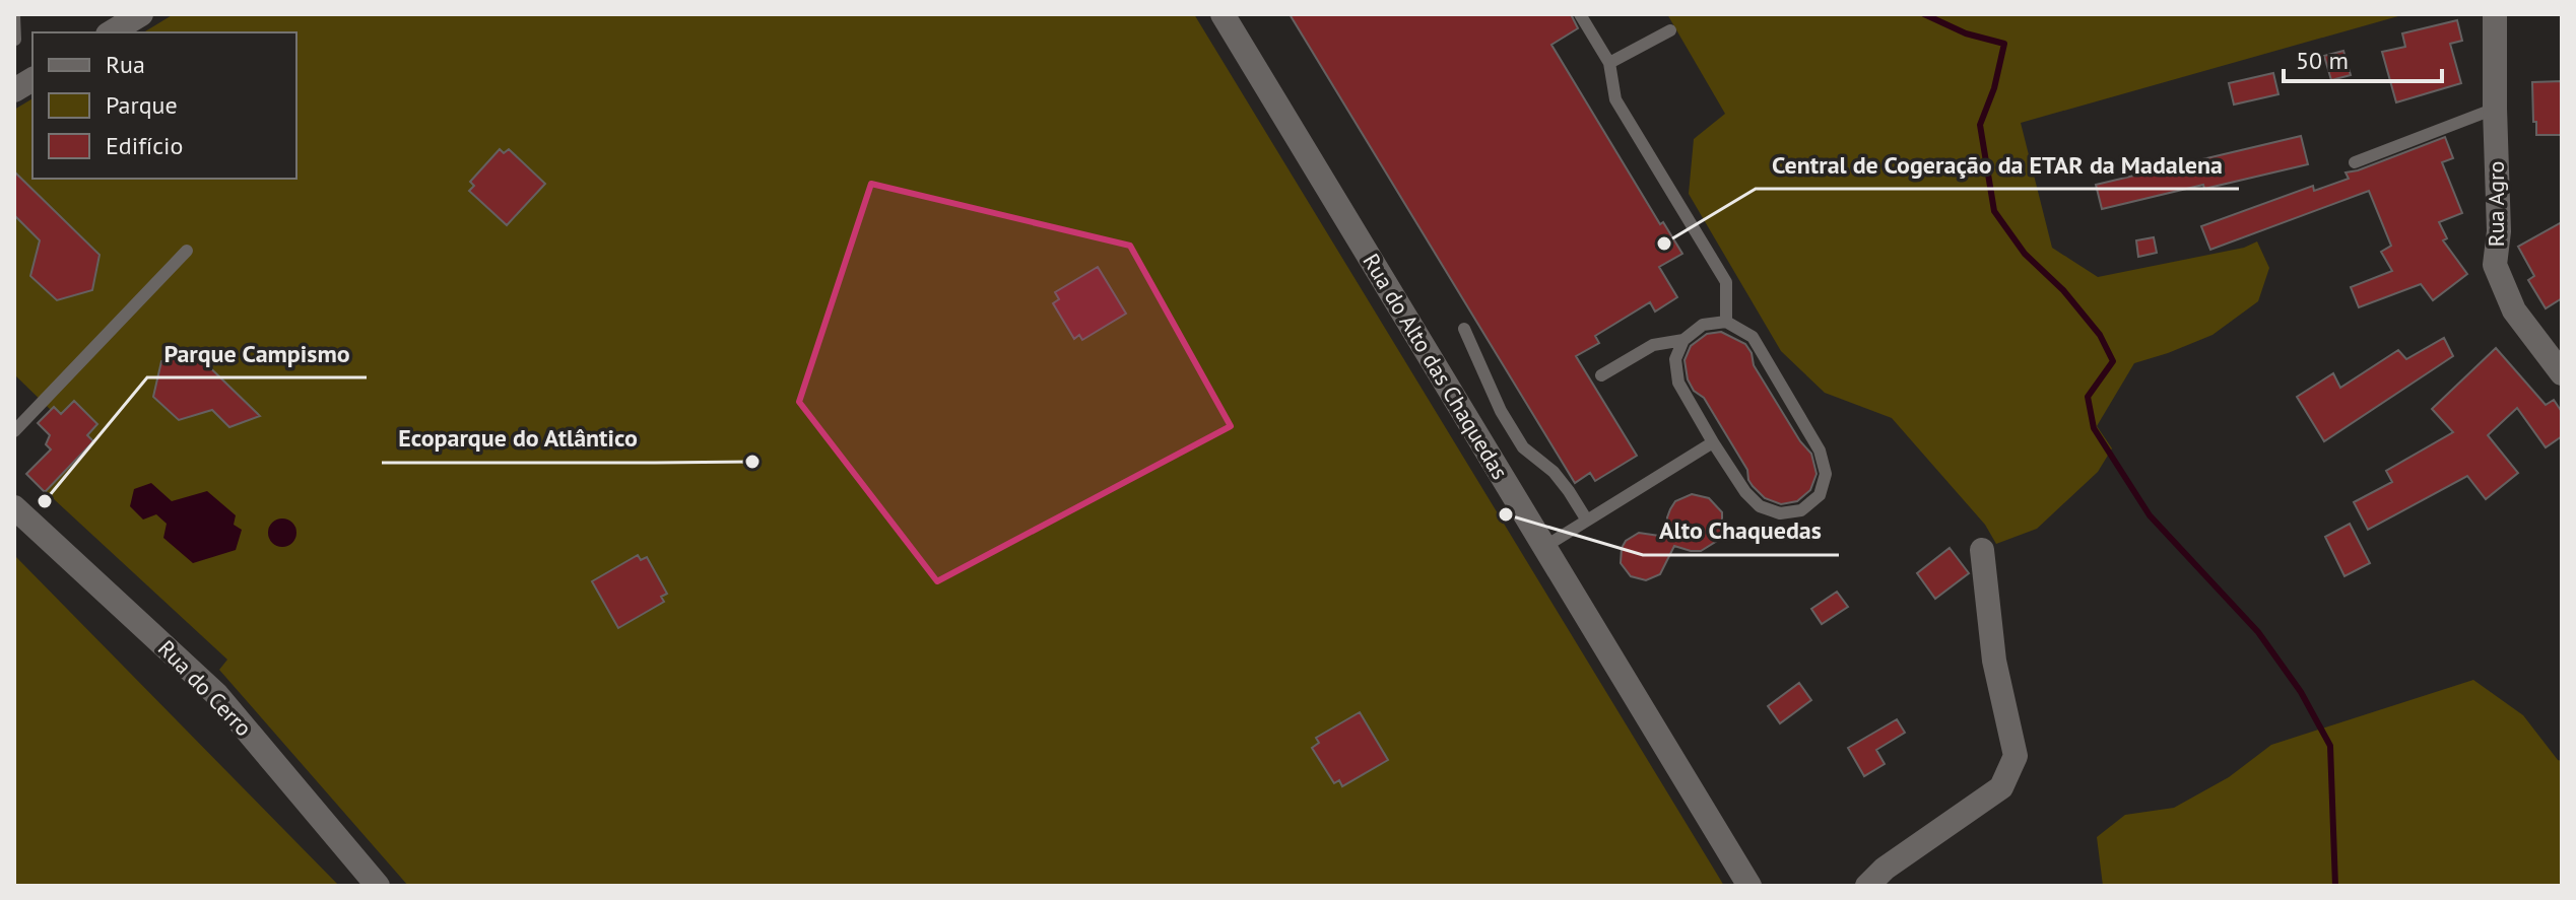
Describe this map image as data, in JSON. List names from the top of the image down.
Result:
{
  "streets": {
    "street": ["Rua Agro", "Rua do Alto das Chaquedas", "Rua do Cerro"]
  },
  "places": [
    "Central de Cogeração da ETAR da Madalena",
    "Ecoparque do Atlântico",
    "Parque Campismo",
    "Alto Chaquedas"
  ],
  "legend": ["Rua", "Parque", "Edifício"],
  "scale_bar": "50 m"
}
